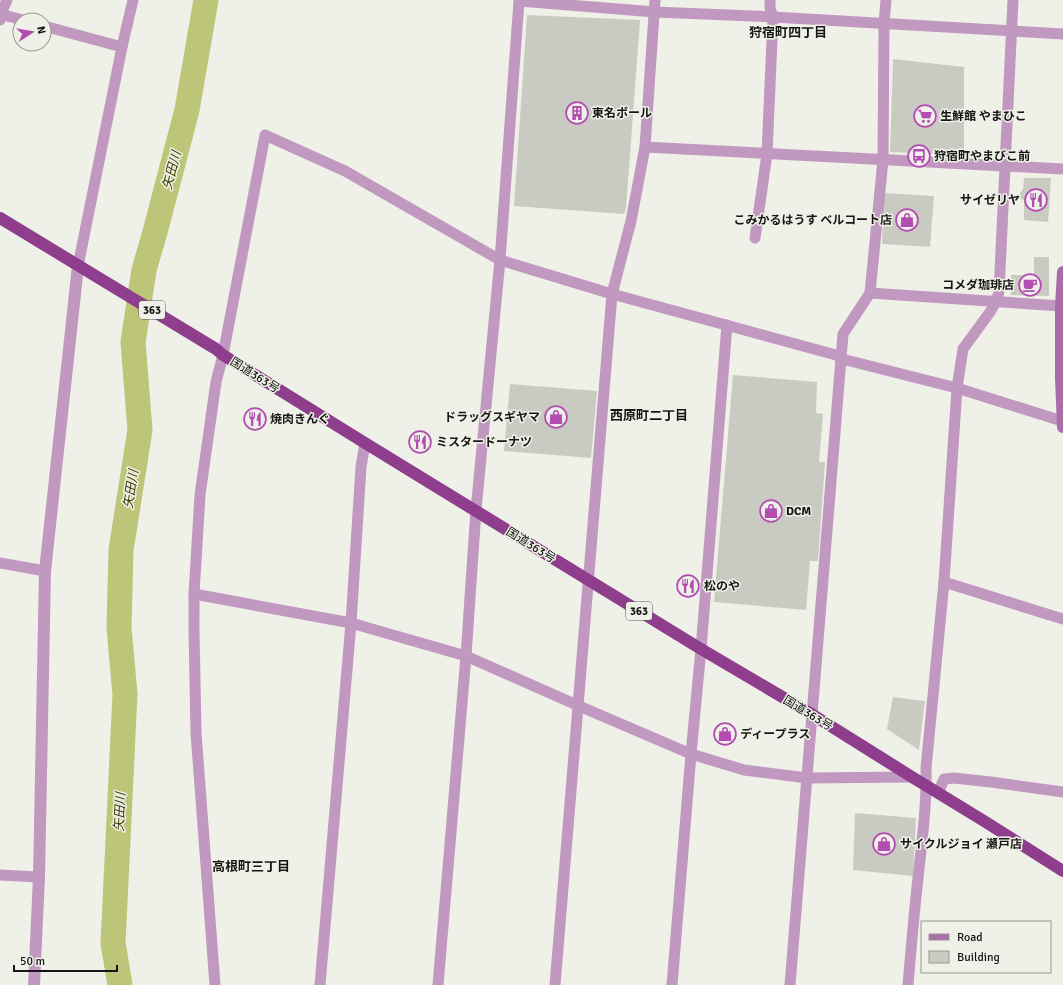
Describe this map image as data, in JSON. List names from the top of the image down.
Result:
{
  "streets": {
    "highway": ["363", "国道363号"]
  },
  "districts": ["狩宿町四丁目", "西原町二丁目", "高根町三丁目"],
  "water": ["矢田川"],
  "places": {
    "building": ["東名ボール"],
    "supermarket": ["生鮮館 やまひこ"],
    "bus stop": ["狩宿町やまびこ前"],
    "restaurant": [
      "サイゼリヤ",
      "焼肉きんぐ",
      "ミスタードーナツ",
      "松のや"
    ],
    "shop": [
      "こみかるはうす ベルコート店",
      "ドラッグスギヤマ",
      "DCM",
      "ディープラス",
      "サイクルジョイ 瀬戸店"
    ],
    "cafe": ["コメダ珈琲店"]
  },
  "legend": ["Road", "Building"],
  "scale_bar": "50 m",
  "north": "right"
}
